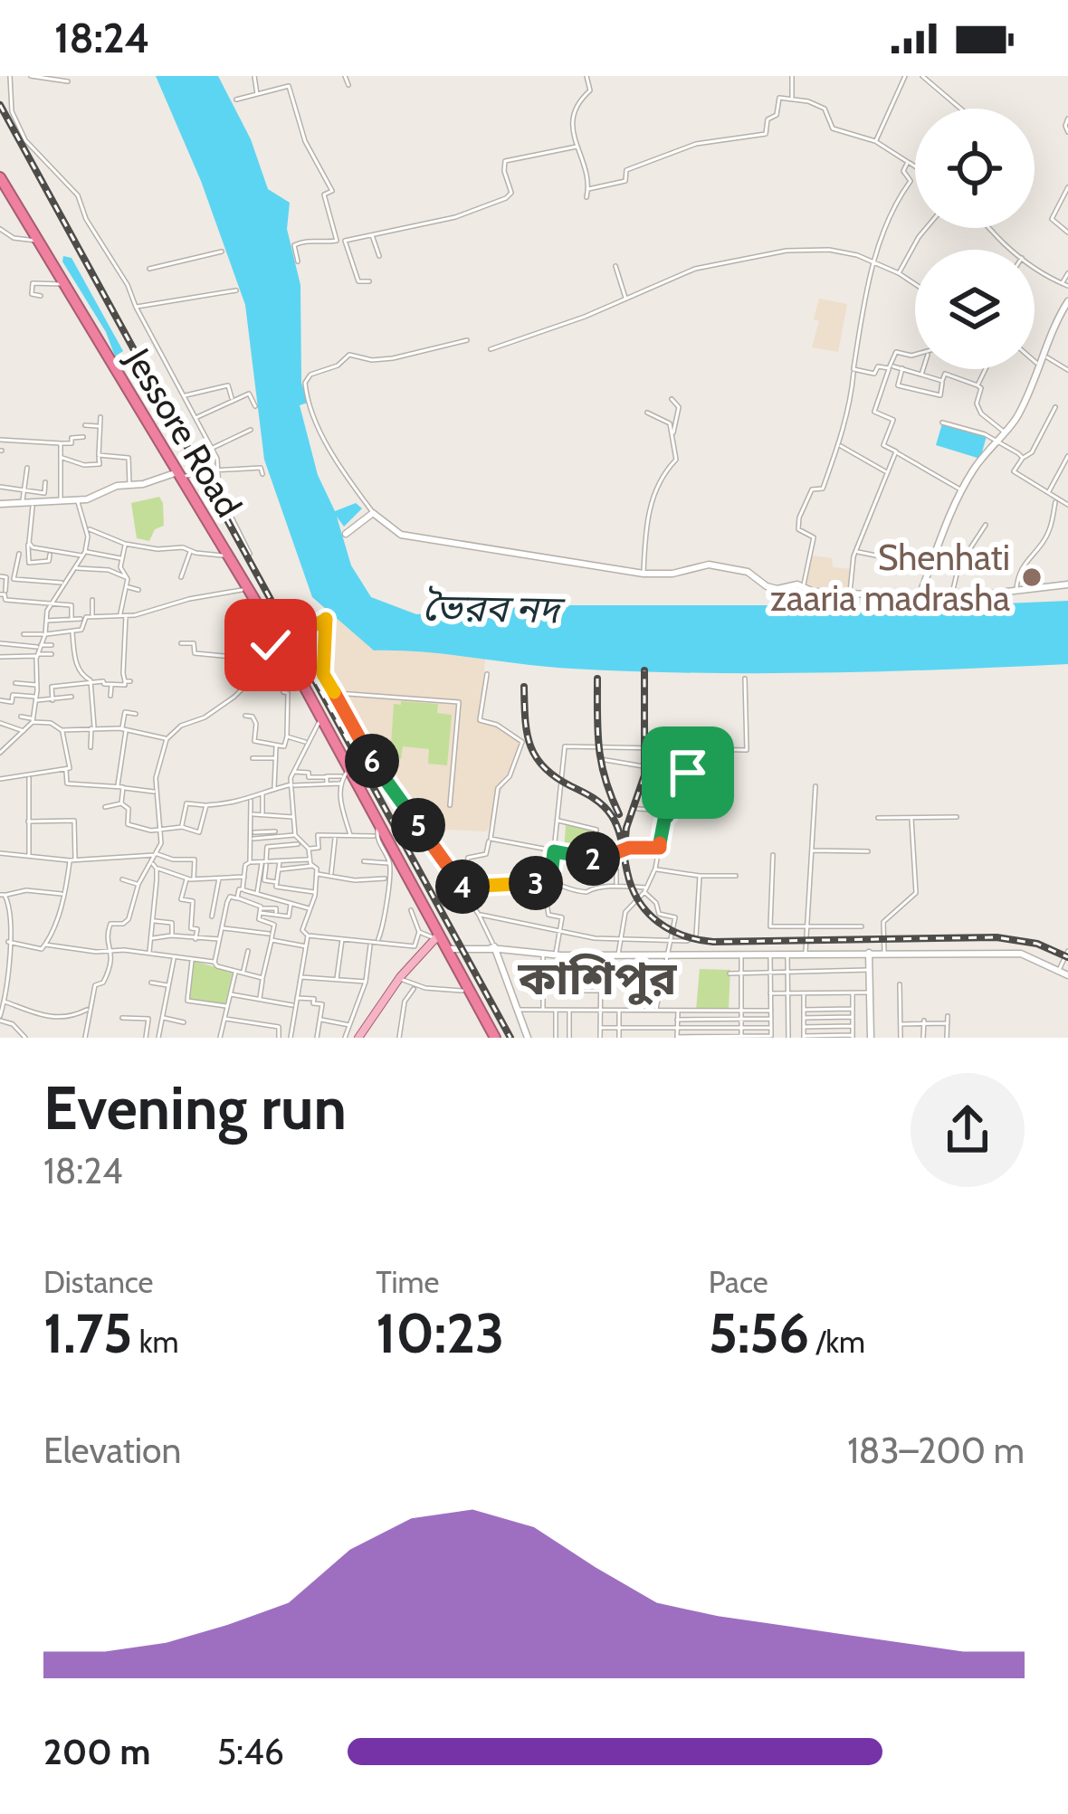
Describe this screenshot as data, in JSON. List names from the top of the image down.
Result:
{
  "streets": {
    "highway": ["Jessore Road"]
  },
  "districts": ["কাশিপুর"],
  "water": ["ভৈরব নদ"],
  "places": ["Shenhati zaaria madrasha"],
  "page": {
    "status": "18:24",
    "pins": [
      "6",
      "5",
      "2",
      "3",
      "4"
    ],
    "heading": ["Evening run", "18:24"],
    "stats": [
      ["Distance", "1.75 km"],
      ["Time", "10:23"],
      ["Pace", "5:56 /km"]
    ],
    "chart": ["Elevation", "183–200 m"],
    "list": [
      {
        "name": "200 m",
        "note": "5:46"
      }
    ]
  }
}
